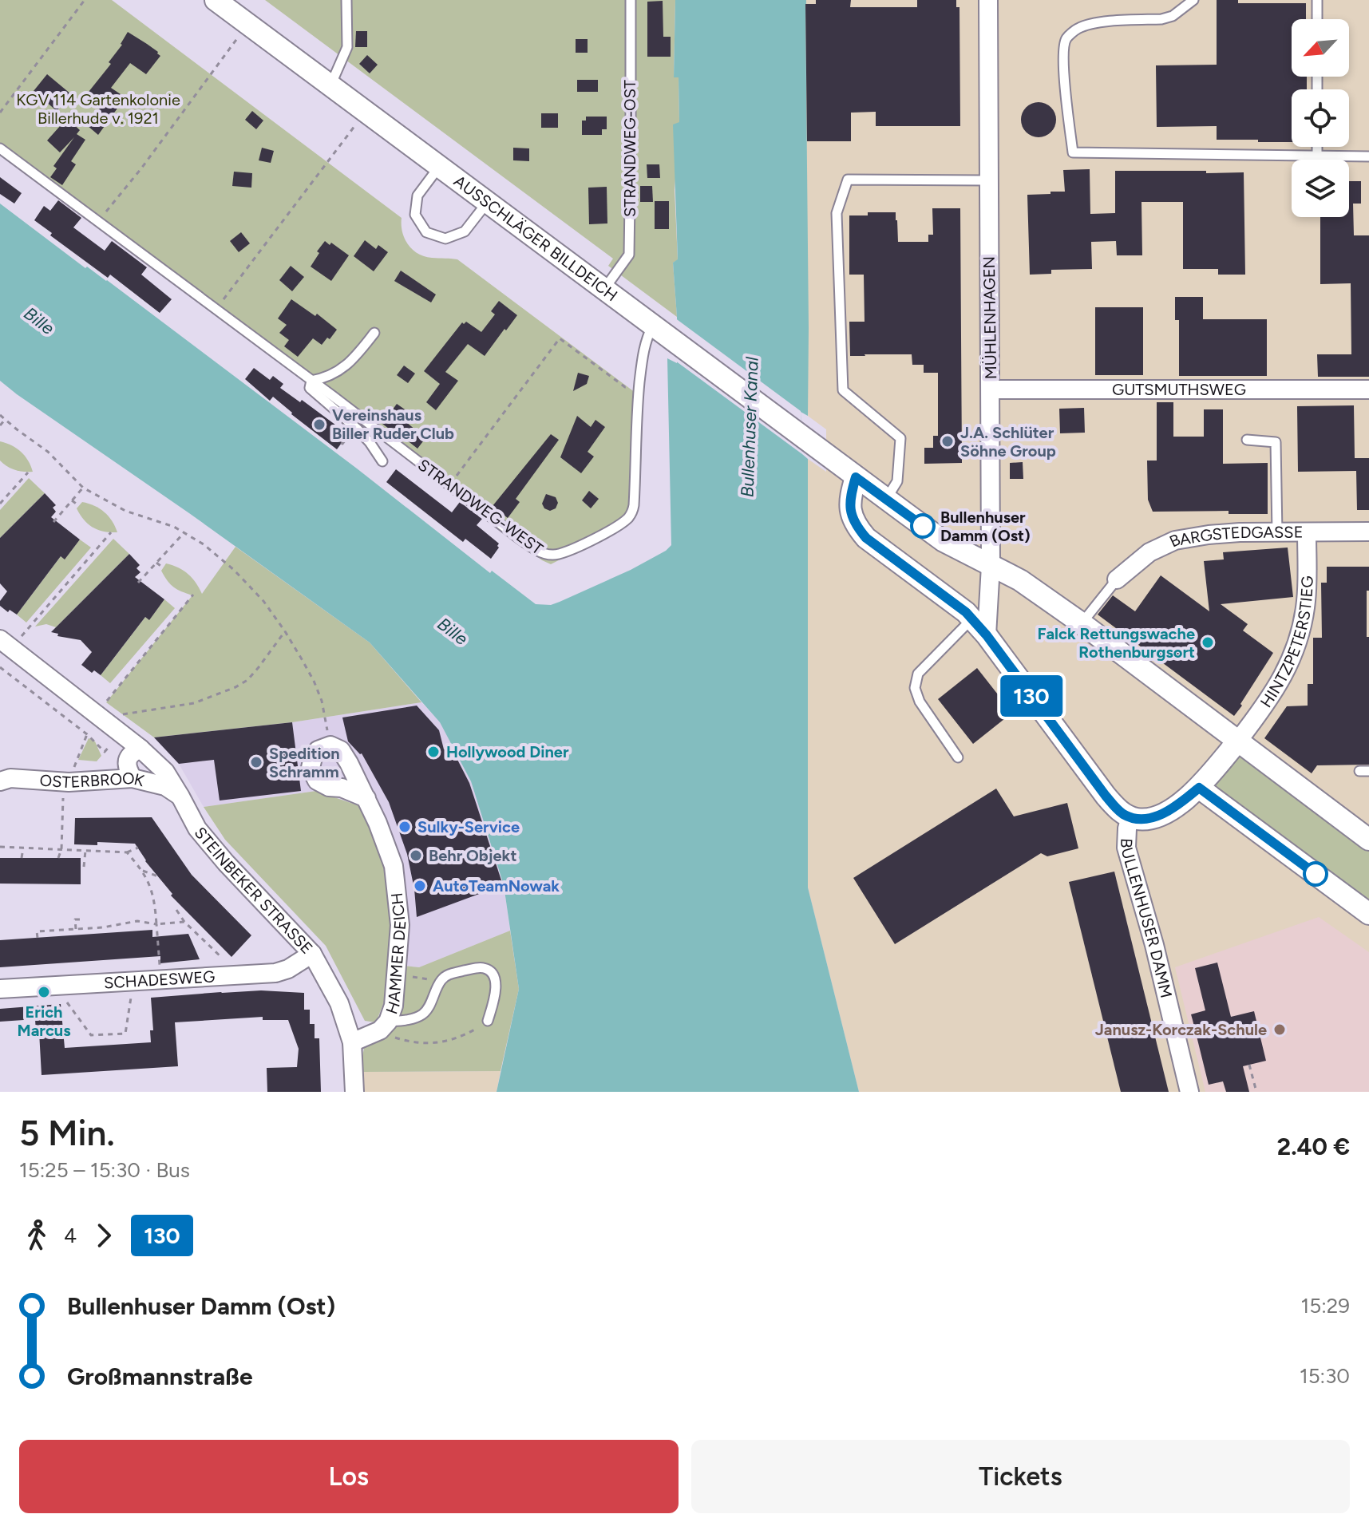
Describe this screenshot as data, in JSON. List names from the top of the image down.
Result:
{
  "streets": {
    "street": [
      "AUSSCHLÄGER BILLDEICH",
      "MÜHLENHAGEN",
      "GUTSMUTHSWEG",
      "BARGSTEDGASSE",
      "HINTZPETERSTIEG",
      "OSTERBROOK",
      "STEINBEKER STRASSE",
      "BULLENHUSER DAMM",
      "HAMMER DEICH",
      "SCHADESWEG"
    ],
    "lane": ["STRANDWEG-OST", "STRANDWEG-WEST"]
  },
  "crossings": [
    ["STRANDWEG-OST", "AUSSCHLÄGER BILLDEICH"],
    ["AUSSCHLÄGER BILLDEICH", "MÜHLENHAGEN"],
    ["AUSSCHLÄGER BILLDEICH", "STRANDWEG-WEST"],
    ["AUSSCHLÄGER BILLDEICH", "HINTZPETERSTIEG"],
    ["MÜHLENHAGEN", "GUTSMUTHSWEG"],
    ["BARGSTEDGASSE", "HINTZPETERSTIEG"],
    ["OSTERBROOK", "STEINBEKER STRASSE"],
    ["STEINBEKER STRASSE", "HAMMER DEICH"],
    ["STEINBEKER STRASSE", "SCHADESWEG"]
  ],
  "water": ["Bille", "Bullenhuser Kanal"],
  "parks": ["KGV 114 Gartenkolonie Billerhude v. 1921"],
  "places": [
    "Vereinshaus Biller Ruder Club",
    "J.A. Schlüter Söhne Group",
    "Bullenhuser Damm (Ost)",
    "Falck Rettungswache Rothenburgsort",
    "Hollywood Diner",
    "Spedition Schramm",
    "Sulky-Service",
    "Behr Objekt",
    "AutoTeamNowak",
    "Erich Marcus",
    "Janusz-Korczak-Schule"
  ],
  "lines": ["bus line 130"],
  "north": "bottom left",
  "page": {
    "on_map": "130",
    "heading": ["5 Min.", "15:25 – 15:30 · Bus", "2.40 €"],
    "legs": ["4", "130"],
    "list": [
      {
        "name": "Bullenhuser Damm (Ost)",
        "value": "15:29"
      },
      {
        "name": "Großmannstraße",
        "value": "15:30"
      }
    ],
    "buttons": ["Los", "Tickets"]
  }
}
